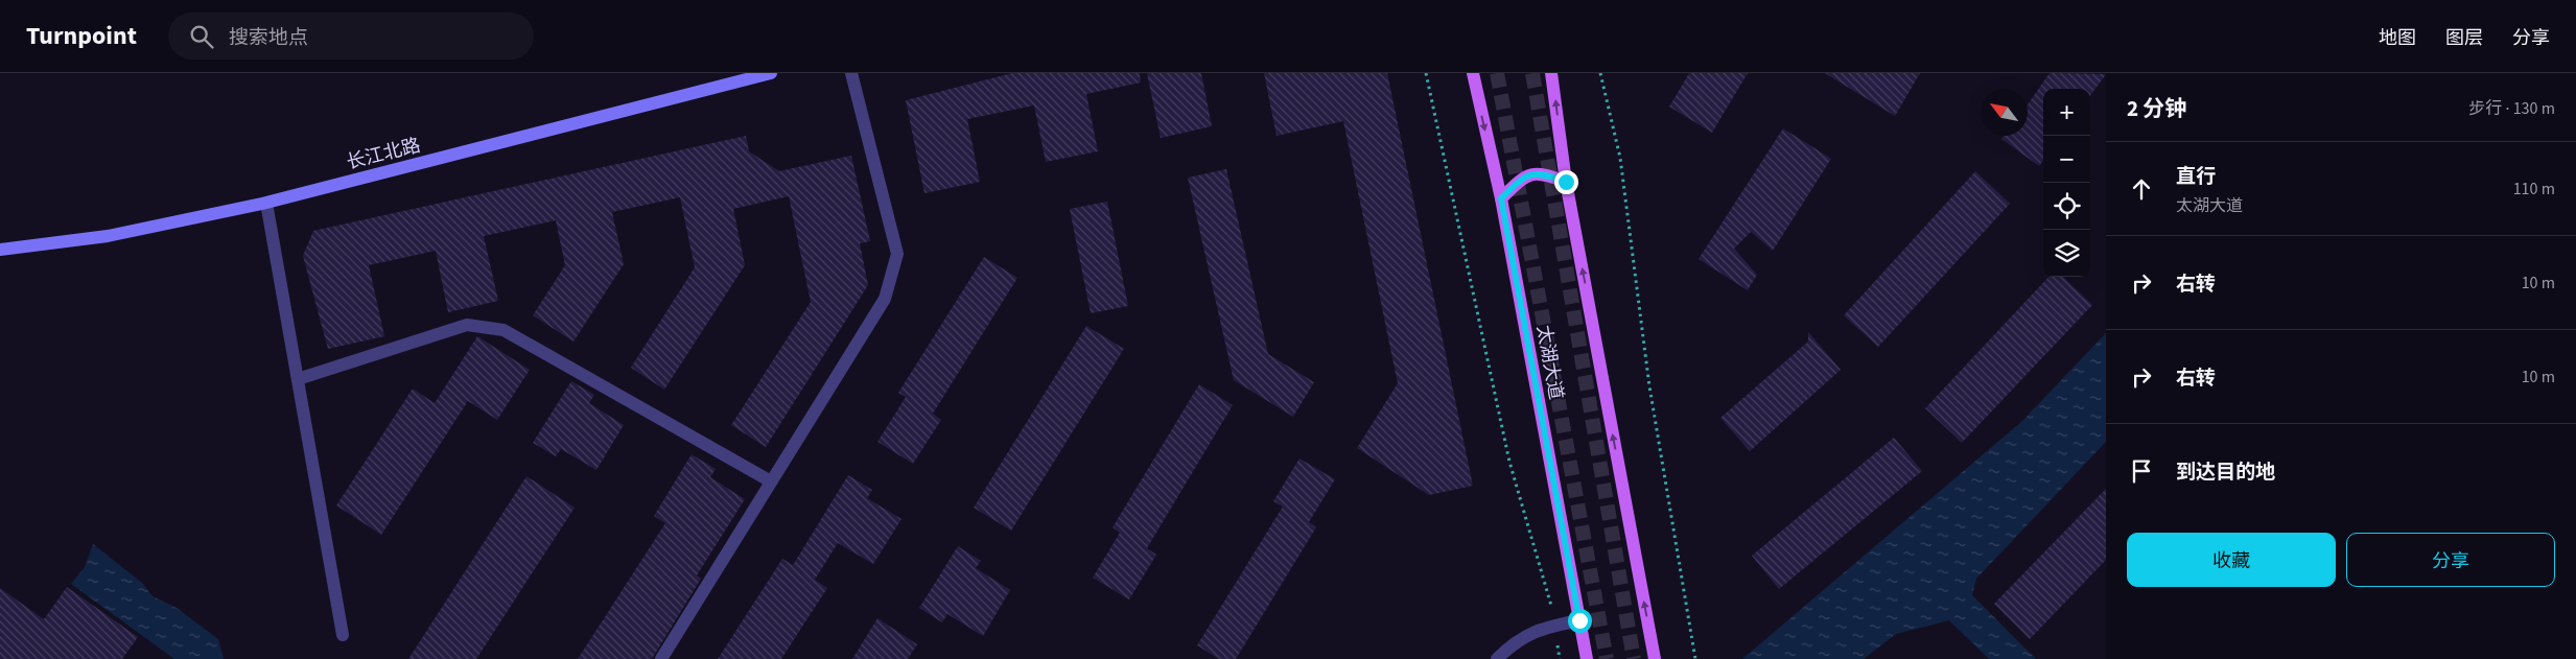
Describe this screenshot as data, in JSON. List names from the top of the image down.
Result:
{
  "streets": {
    "main road": ["长江北路", "太湖大道"]
  },
  "north": "top left",
  "page": {
    "header": "Turnpoint",
    "search": "搜索地点",
    "nav": ["地图", "图层", "分享"],
    "heading": ["2 分钟", "步行 · 130 m"],
    "map_buttons": ["+", "−"],
    "list": [
      ["直行", "太湖大道", "110 m"],
      ["右转", "10 m"],
      ["右转", "10 m"],
      "到达目的地"
    ],
    "buttons": ["收藏", "分享"]
  }
}
